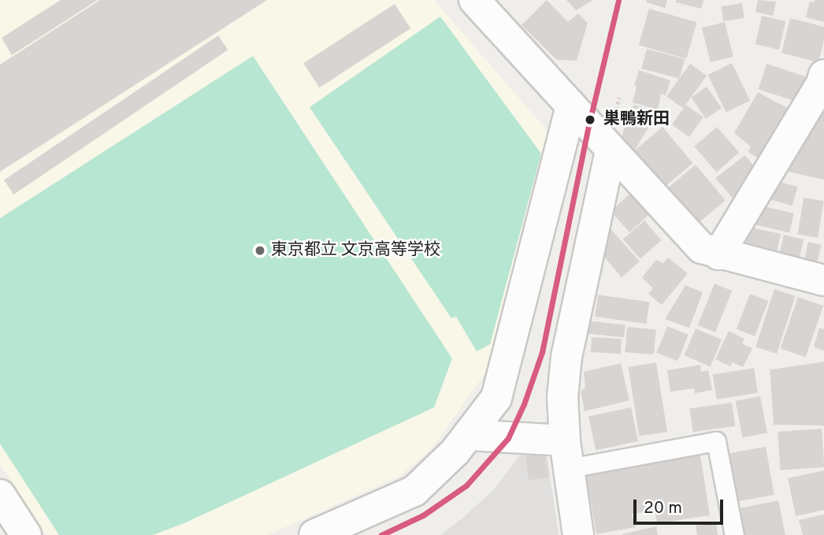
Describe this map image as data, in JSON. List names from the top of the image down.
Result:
{
  "places": ["巣鴨新田", "東京都立 文京高等学校"],
  "scale_bar": "20 m"
}
